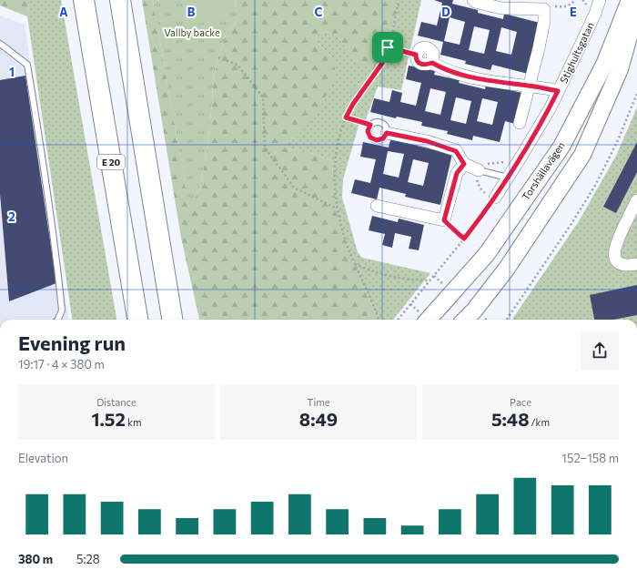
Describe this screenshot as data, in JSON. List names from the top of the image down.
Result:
{
  "streets": {
    "highway": ["E 20"],
    "main road": ["Torshällavägen"],
    "street": ["Stighultsgatan"]
  },
  "parks": ["Vallby backe"],
  "page": {
    "heading": ["Evening run", "19:17 · 4 × 380 m"],
    "stats": [
      ["Distance", "1.52 km"],
      ["Time", "8:49"],
      ["Pace", "5:48 /km"]
    ],
    "chart": ["Elevation", "152–158 m"],
    "list": [
      {
        "name": "380 m",
        "note": "5:28"
      }
    ]
  },
  "grid": {
    "columns": [
      "A",
      "B",
      "C",
      "D",
      "E"
    ],
    "rows": ["1", "2"]
  }
}
